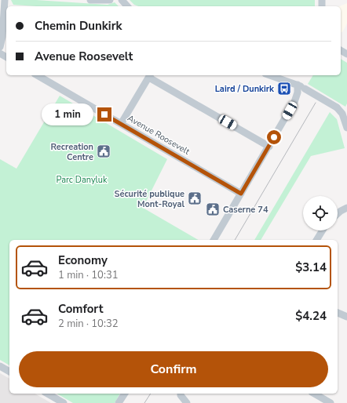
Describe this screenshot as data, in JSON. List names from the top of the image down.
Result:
{
  "streets": {
    "street": ["Avenue Roosevelt"]
  },
  "parks": ["Parc Danyluk"],
  "places": {
    "bus stop": ["Laird / Dunkirk"],
    "public building": ["Recreation Centre", "Sécurité publique Mont-Royal", "Caserne 74"]
  },
  "page": {
    "banner": ["Chemin Dunkirk", "Avenue Roosevelt"],
    "bubble": "1 min",
    "list": [
      {
        "name": "Economy",
        "note": "1 min · 10:31",
        "value": "$3.14"
      },
      {
        "name": "Comfort",
        "note": "2 min · 10:32",
        "value": "$4.24"
      }
    ],
    "buttons": "Confirm"
  }
}
